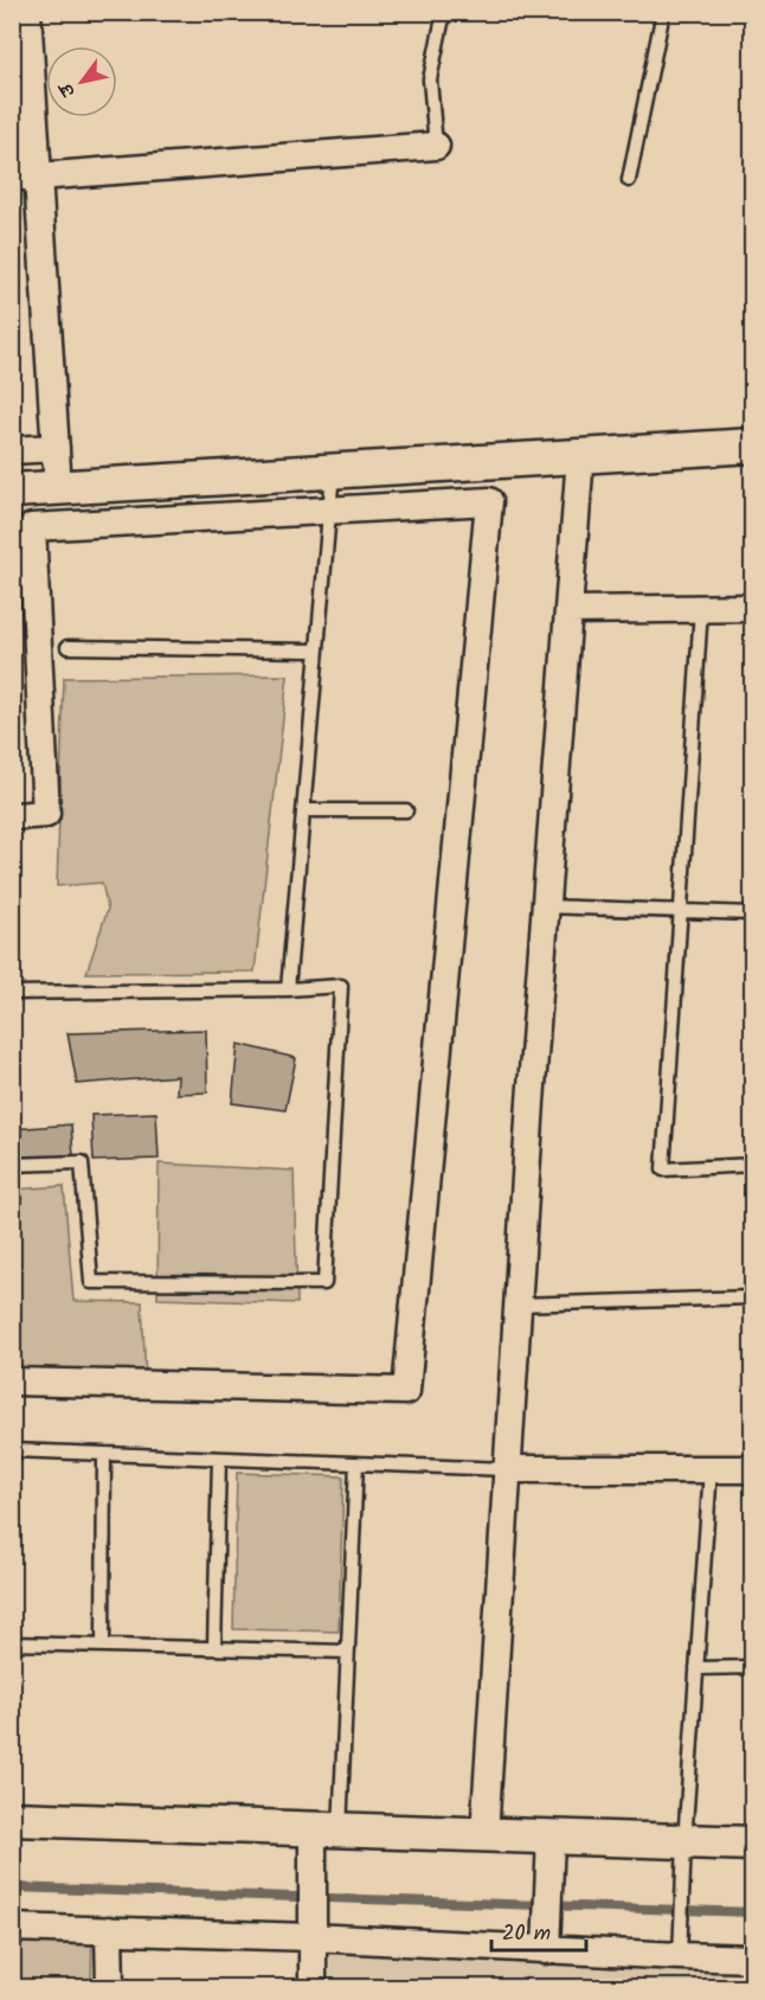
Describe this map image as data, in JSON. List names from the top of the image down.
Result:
{
  "scale_bar": "20 m",
  "north": "bottom left"
}
